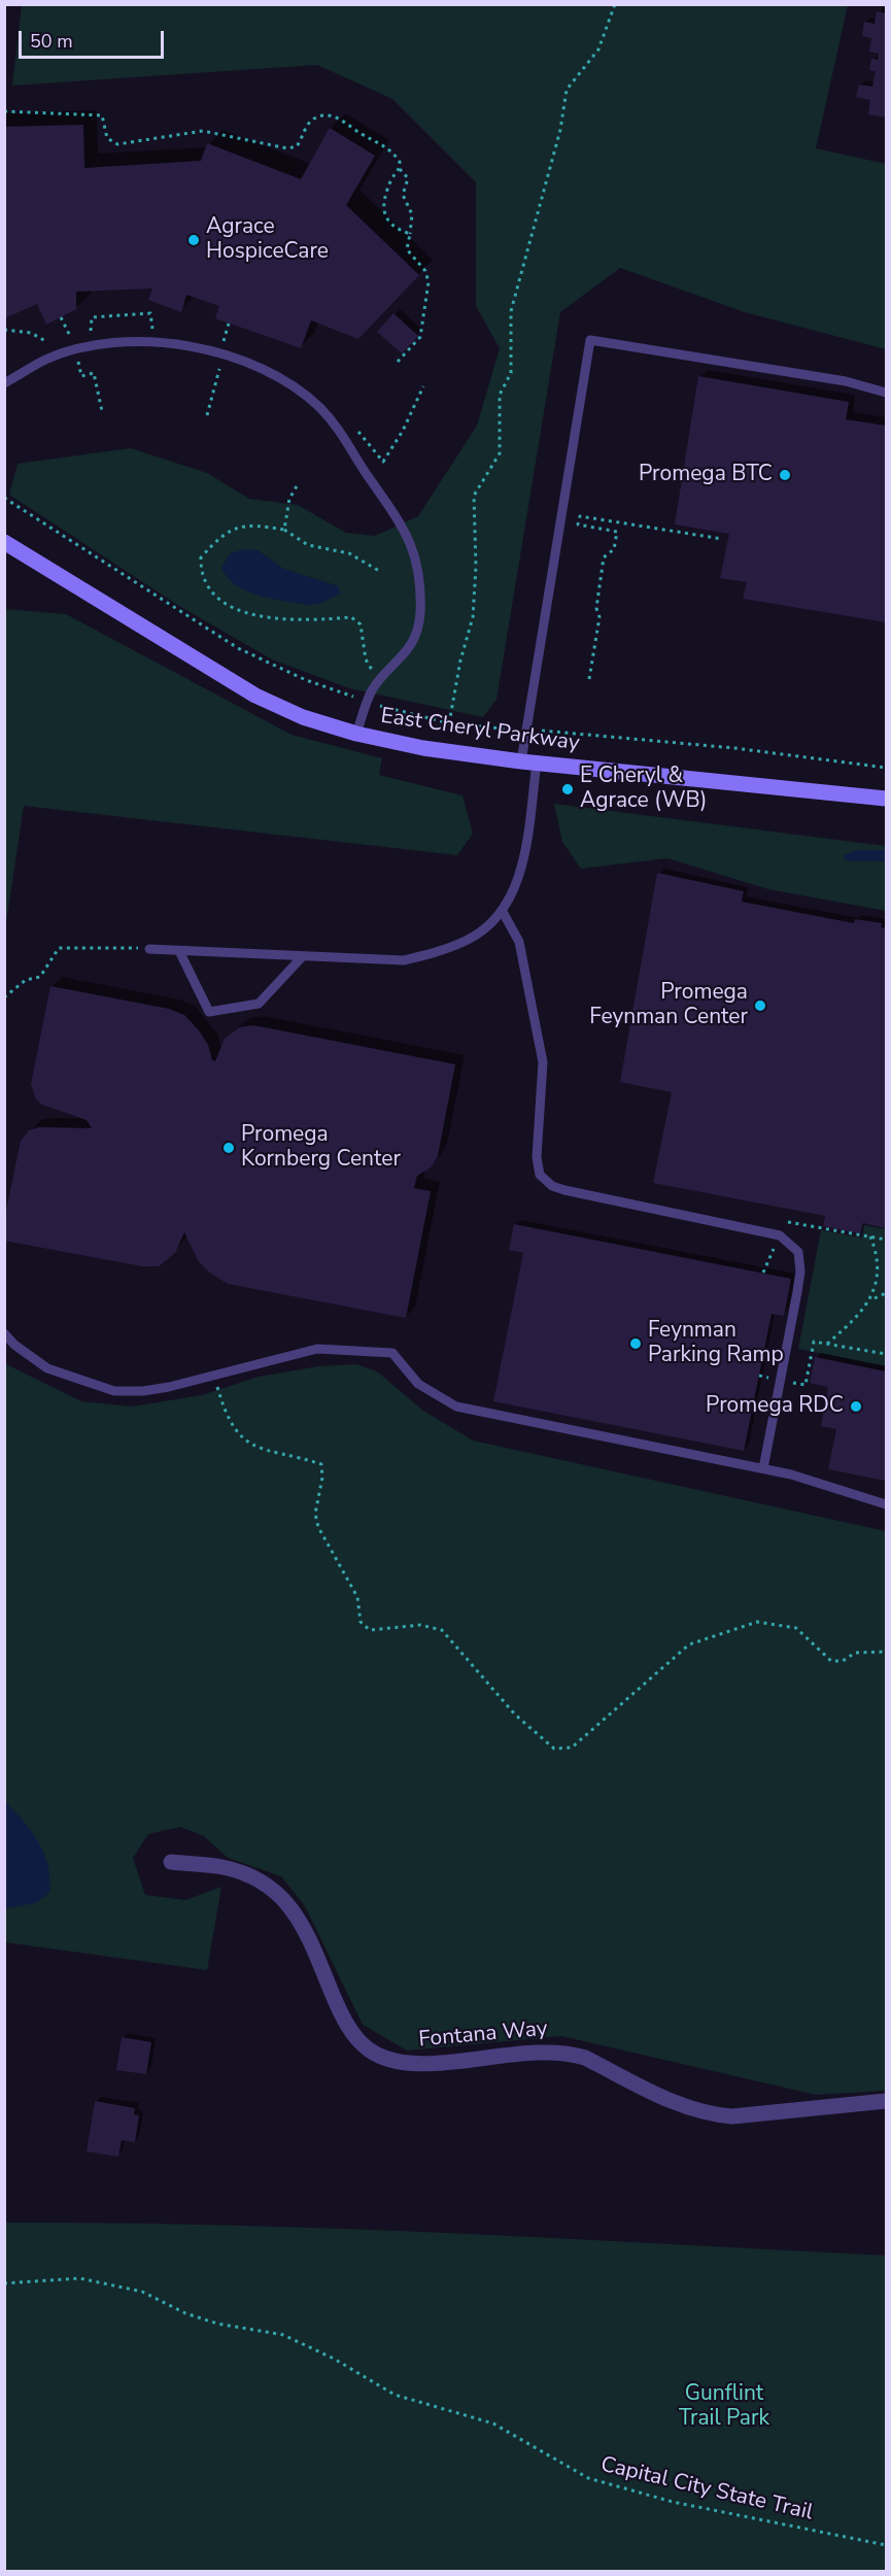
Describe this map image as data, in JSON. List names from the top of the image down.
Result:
{
  "streets": {
    "street": ["East Cheryl Parkway", "Fontana Way"],
    "path": ["Capital City State Trail"]
  },
  "parks": ["Gunflint Trail Park"],
  "places": [
    "Agrace HospiceCare",
    "Promega BTC",
    "E Cheryl & Agrace (WB)",
    "Promega Feynman Center",
    "Promega Kornberg Center",
    "Feynman Parking Ramp",
    "Promega RDC"
  ],
  "scale_bar": "50 m"
}
